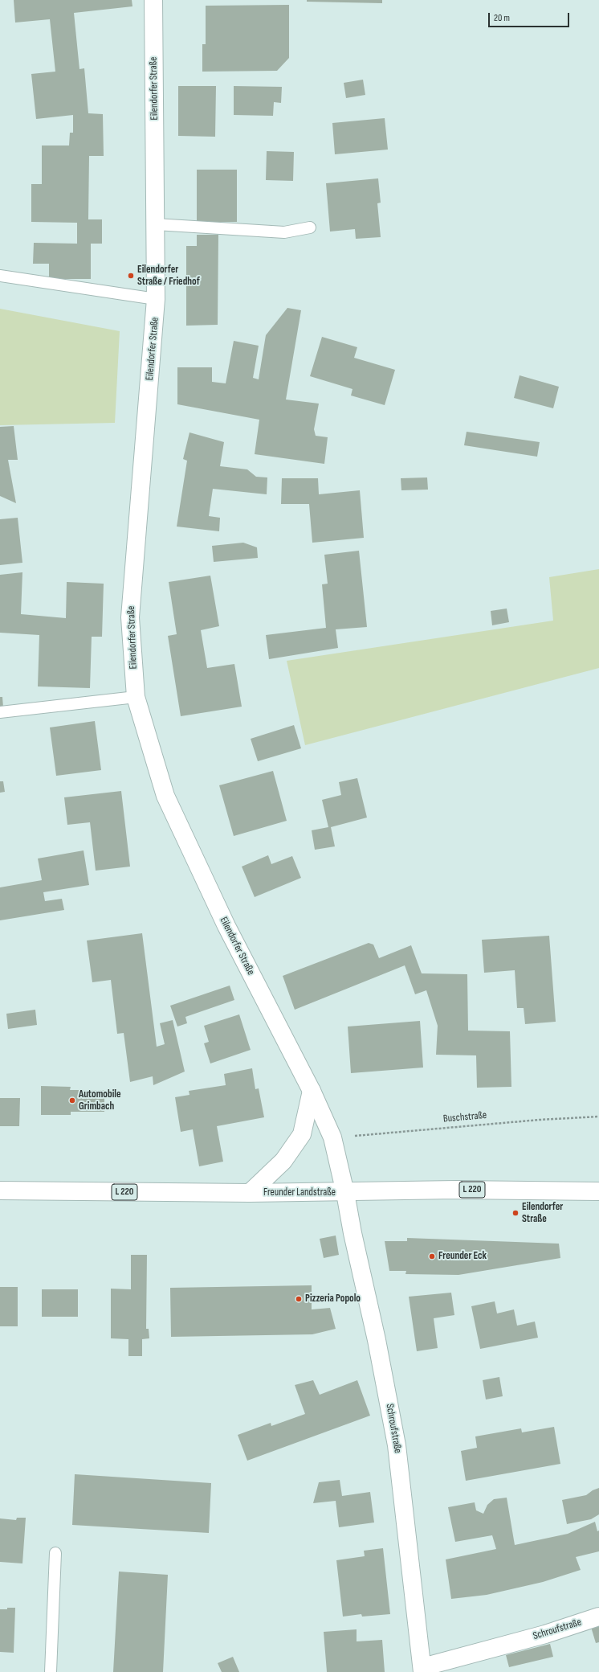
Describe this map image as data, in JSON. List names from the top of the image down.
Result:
{
  "streets": {
    "street": [
      "Eilendorfer Straße",
      "L 220",
      "Freunder Landstraße",
      "Schroufstraße"
    ],
    "path": ["Buschstraße"]
  },
  "crossings": [
    ["Eilendorfer Straße", "Buschstraße"],
    ["Eilendorfer Straße", "Freunder Landstraße"],
    ["Eilendorfer Straße", "Schroufstraße"],
    ["Freunder Landstraße", "Schroufstraße"]
  ],
  "places": [
    "Eilendorfer Straße / Friedhof",
    "Automobile Grimbach",
    "Eilendorfer Straße",
    "Freunder Eck",
    "Pizzeria Popolo"
  ],
  "scale_bar": "20 m"
}
